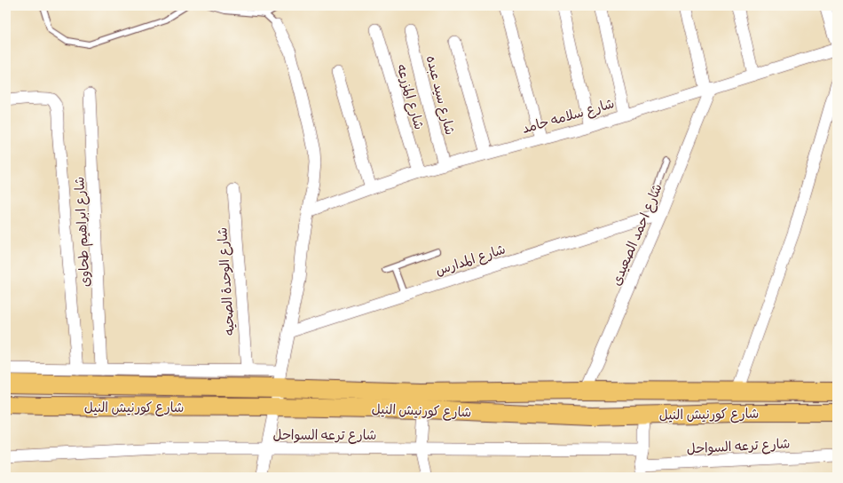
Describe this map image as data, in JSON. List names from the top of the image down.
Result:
{
  "streets": {
    "main road": ["شارع كورنيش النيل"],
    "street": [
      "شارع سيد عبده",
      "شارع المزرعه",
      "شارع سلامه حامد",
      "شارع ابراهيم طحاوى",
      "شارع احمد الصعيدى",
      "شارع المدارس",
      "شارع الوحدة الصحيه",
      "شارع ترعه السواحل"
    ]
  },
  "crossings": [
    ["شارع سيد عبده", "شارع سلامه حامد"],
    ["شارع المزرعه", "شارع سلامه حامد"],
    ["شارع سلامه حامد", "شارع احمد الصعيدى"],
    ["شارع احمد الصعيدى", "شارع المدارس"],
    ["شارع احمد الصعيدى", "شارع كورنيش النيل"]
  ]
}
